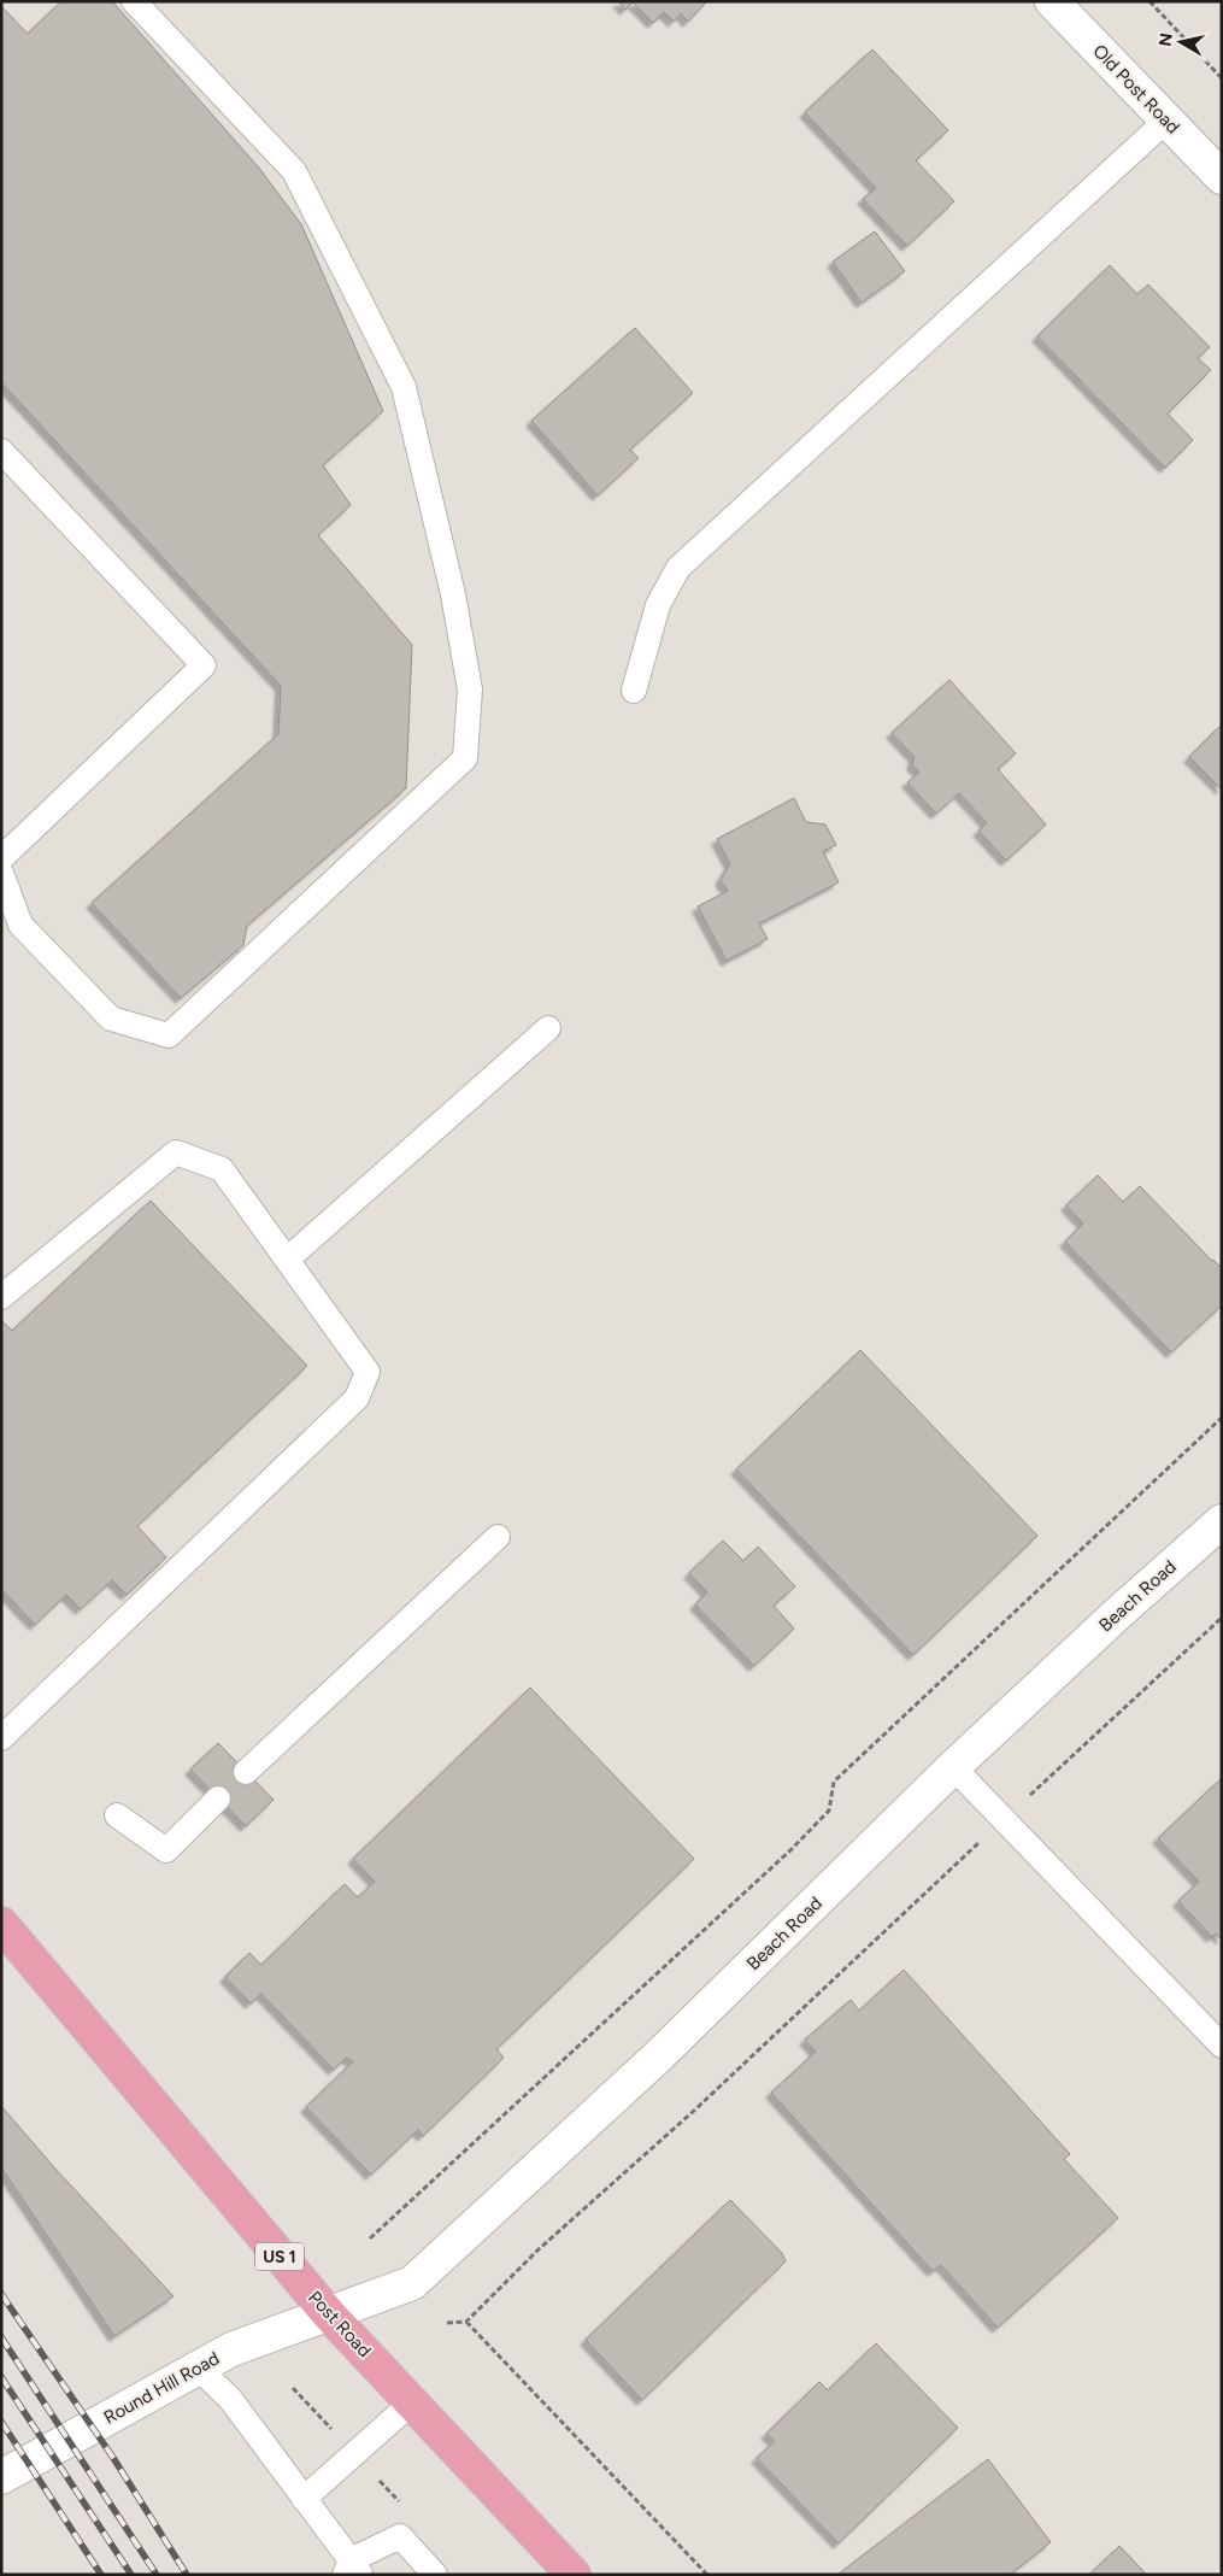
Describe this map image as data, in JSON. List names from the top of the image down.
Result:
{
  "streets": {
    "main road": ["US 1", "Post Road"],
    "street": ["Old Post Road", "Beach Road", "Round Hill Road"]
  },
  "crossings": [
    ["Beach Road", "Post Road"],
    ["Beach Road", "Round Hill Road"],
    ["Post Road", "Round Hill Road"]
  ],
  "north": "left"
}
